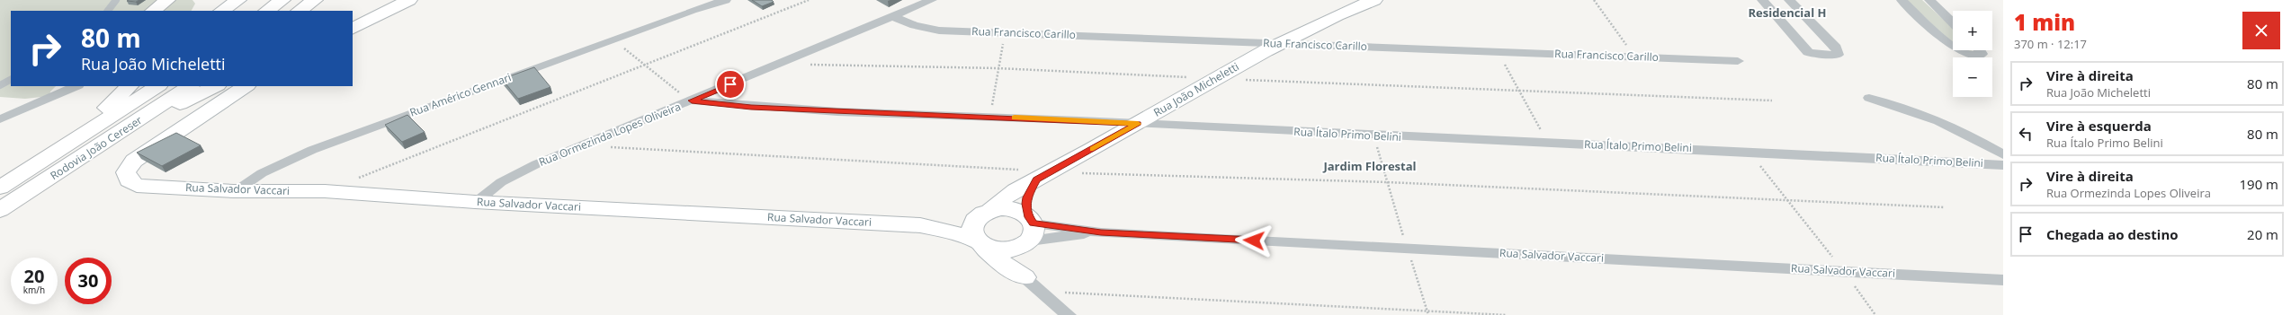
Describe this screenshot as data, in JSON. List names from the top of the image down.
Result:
{
  "streets": {
    "main road": ["Rua João Micheletti", "Rodovia João Cereser", "Rua Salvador Vaccari"],
    "street": [
      "Rua Francisco Carillo",
      "Rua Américo Gennari",
      "Rua Ormezinda Lopes Oliveira",
      "Rua Ítalo Primo Belini"
    ]
  },
  "crossings": [
    ["Rua Francisco Carillo", "Rua João Micheletti"],
    ["Rua Francisco Carillo", "Rua Ormezinda Lopes Oliveira"],
    ["Rua João Micheletti", "Rua Ítalo Primo Belini"],
    ["Rua João Micheletti", "Rua Salvador Vaccari"],
    ["Rua Américo Gennari", "Rua Salvador Vaccari"],
    ["Rua Ormezinda Lopes Oliveira", "Rua Ítalo Primo Belini"],
    ["Rua Ormezinda Lopes Oliveira", "Rua Salvador Vaccari"]
  ],
  "districts": ["Residencial H", "Jardim Florestal"],
  "page": {
    "heading": ["1 min", "370 m · 12:17"],
    "map_buttons": ["+", "−"],
    "turn": ["80 m", "Rua João Micheletti"],
    "list": [
      {
        "name": "Vire à direita",
        "note": "Rua João Micheletti",
        "value": "80 m"
      },
      {
        "name": "Vire à esquerda",
        "note": "Rua Ítalo Primo Belini",
        "value": "80 m"
      },
      {
        "name": "Vire à direita",
        "note": "Rua Ormezinda Lopes Oliveira",
        "value": "190 m"
      },
      {
        "name": "Chegada ao destino",
        "value": "20 m"
      }
    ],
    "speed": "20 km/h",
    "limit": "30"
  }
}
